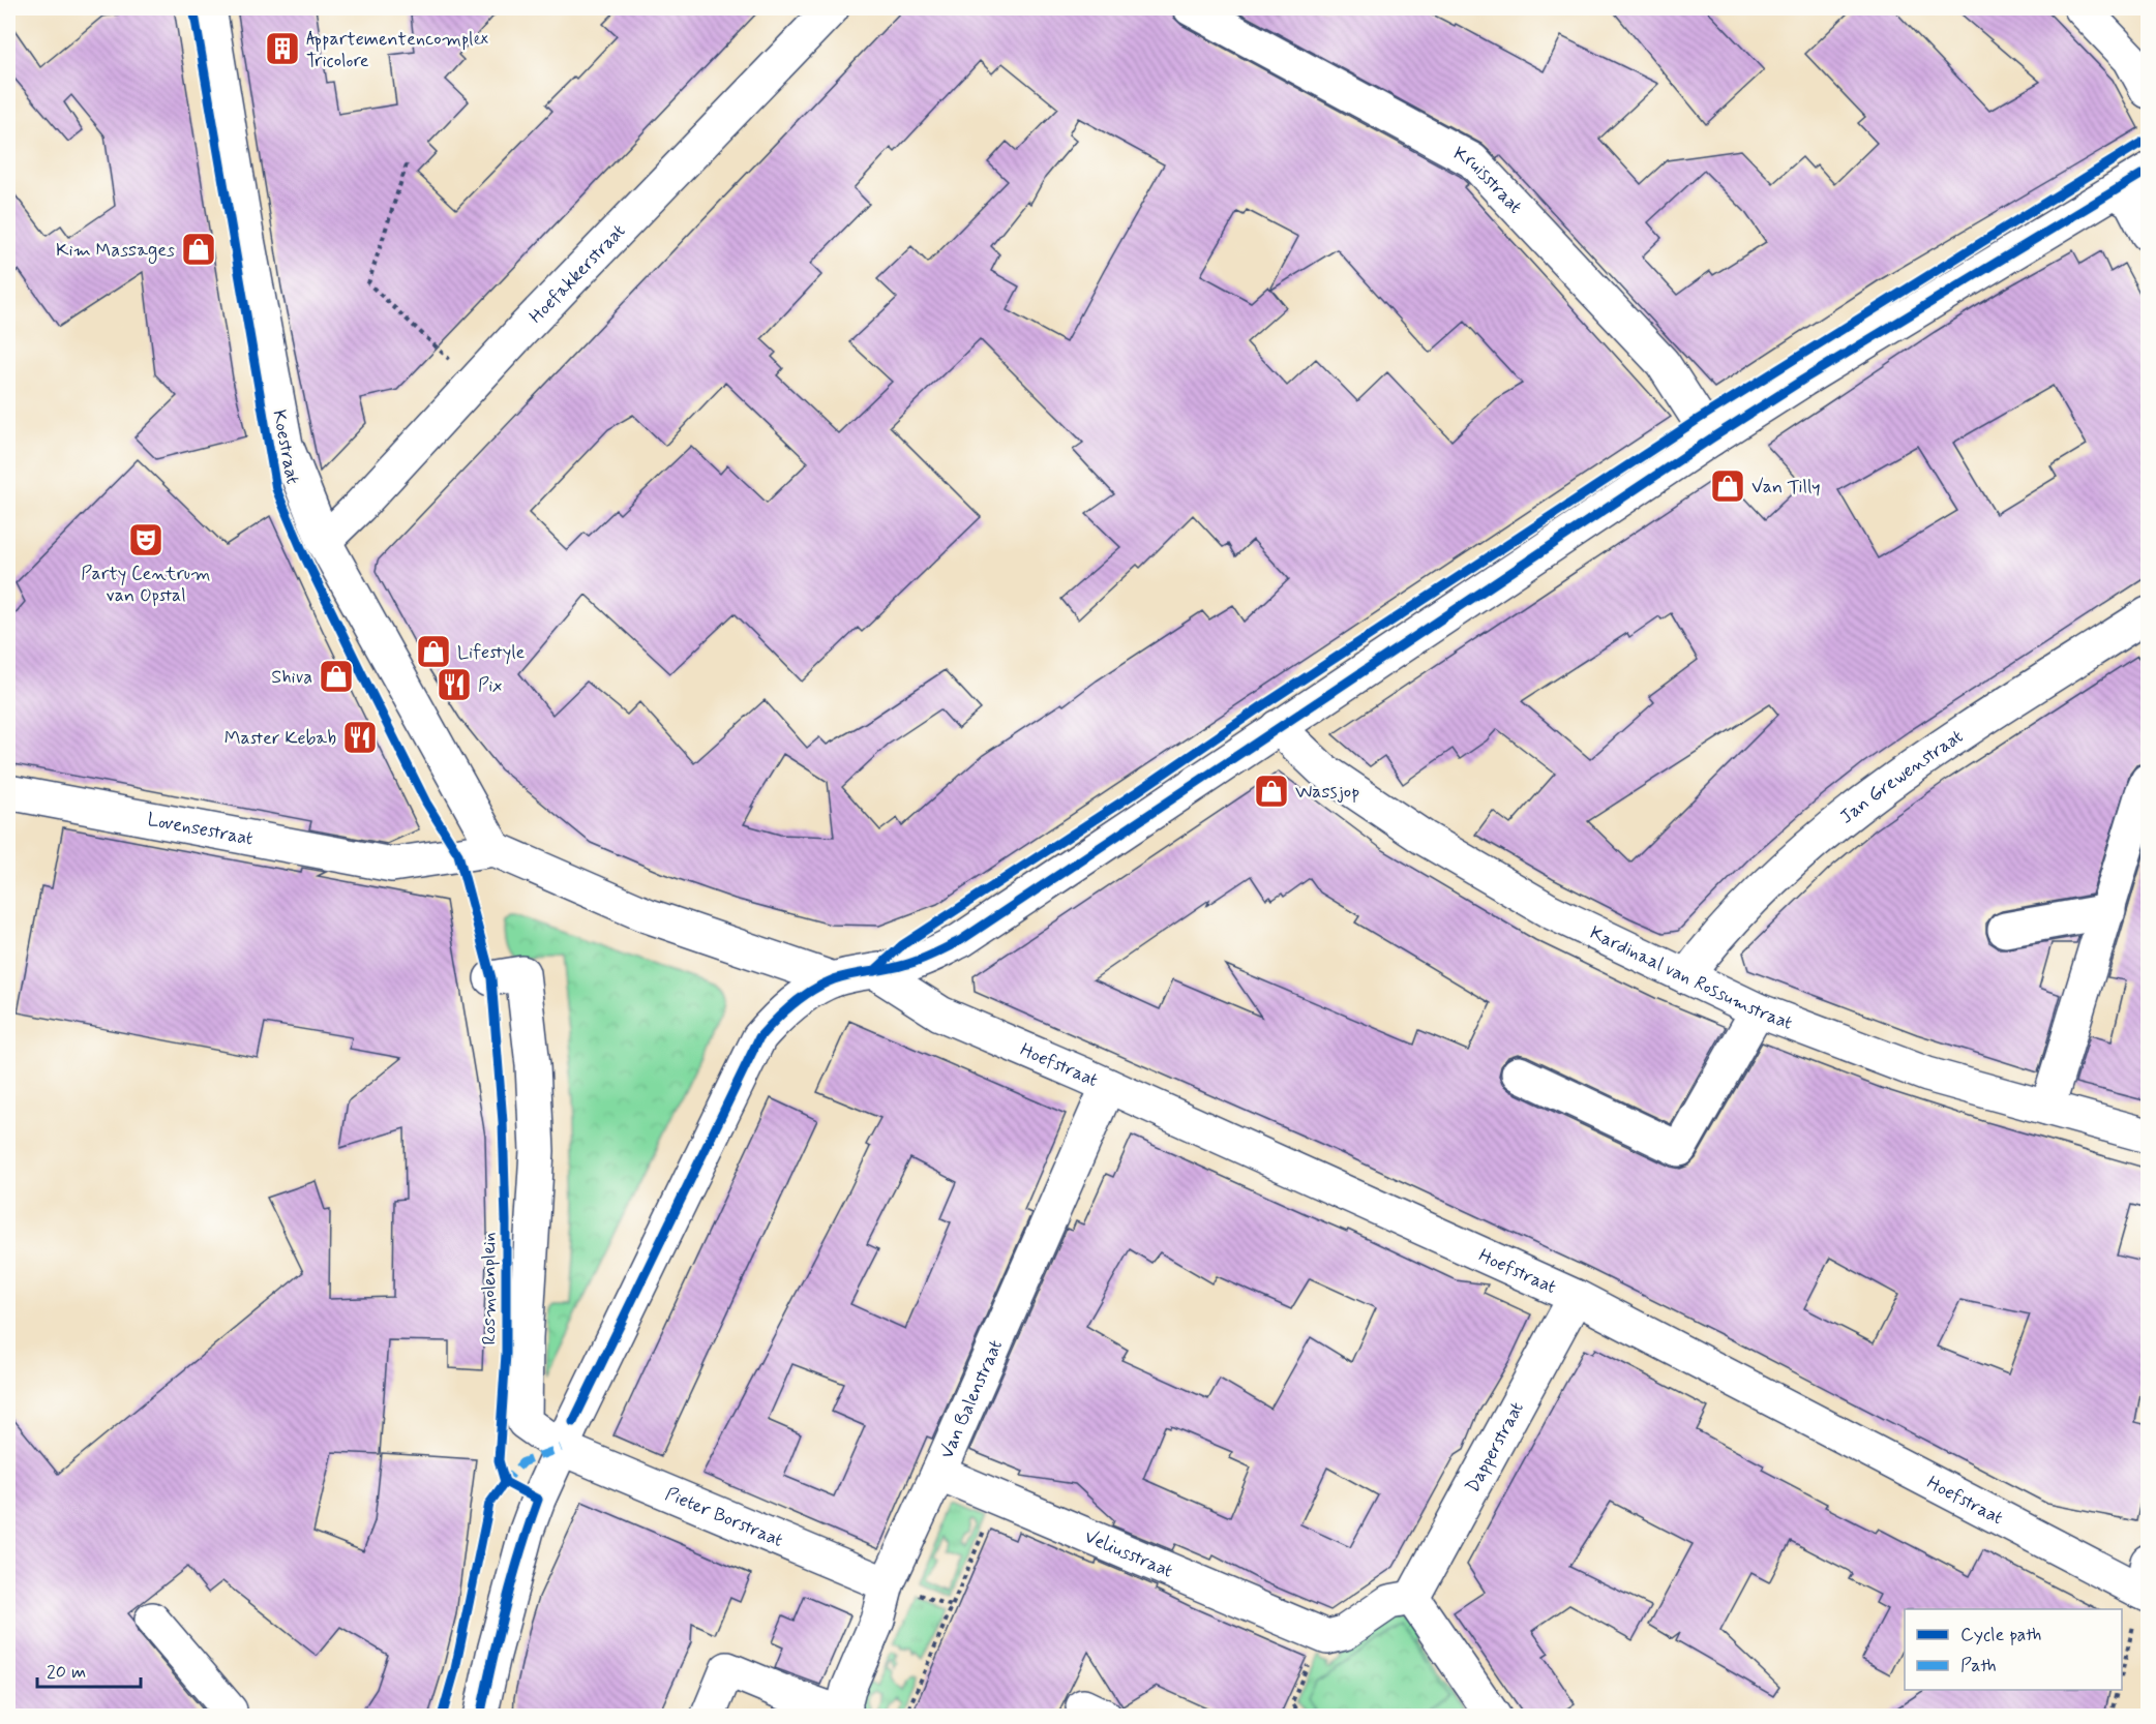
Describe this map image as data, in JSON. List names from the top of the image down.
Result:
{
  "streets": {
    "street": [
      "Kruisstraat",
      "Hoefakkerstraat",
      "Koestraat",
      "Jan Grewenstraat",
      "Lovensestraat",
      "Kardinaal van Rossumstraat",
      "Hoefstraat",
      "Rosmolenplein",
      "Van Balenstraat",
      "Dapperstraat",
      "Pieter Borstraat",
      "Veliusstraat"
    ]
  },
  "crossings": [
    ["Hoefakkerstraat", "Koestraat"],
    ["Koestraat", "Lovensestraat"],
    ["Jan Grewenstraat", "Kardinaal van Rossumstraat"],
    ["Hoefstraat", "Van Balenstraat"],
    ["Hoefstraat", "Dapperstraat"],
    ["Rosmolenplein", "Pieter Borstraat"],
    ["Van Balenstraat", "Pieter Borstraat"],
    ["Van Balenstraat", "Veliusstraat"]
  ],
  "places": {
    "building": ["Appartementencomplex Tricolore"],
    "shop": [
      "Kim Massages",
      "Van Tilly",
      "Lifestyle",
      "Shiva",
      "Wassjop"
    ],
    "theatre": ["Party Centrum van Opstal"],
    "restaurant": ["Pix", "Master Kebab"]
  },
  "legend": ["Cycle path", "Path"],
  "scale_bar": "20 m"
}
